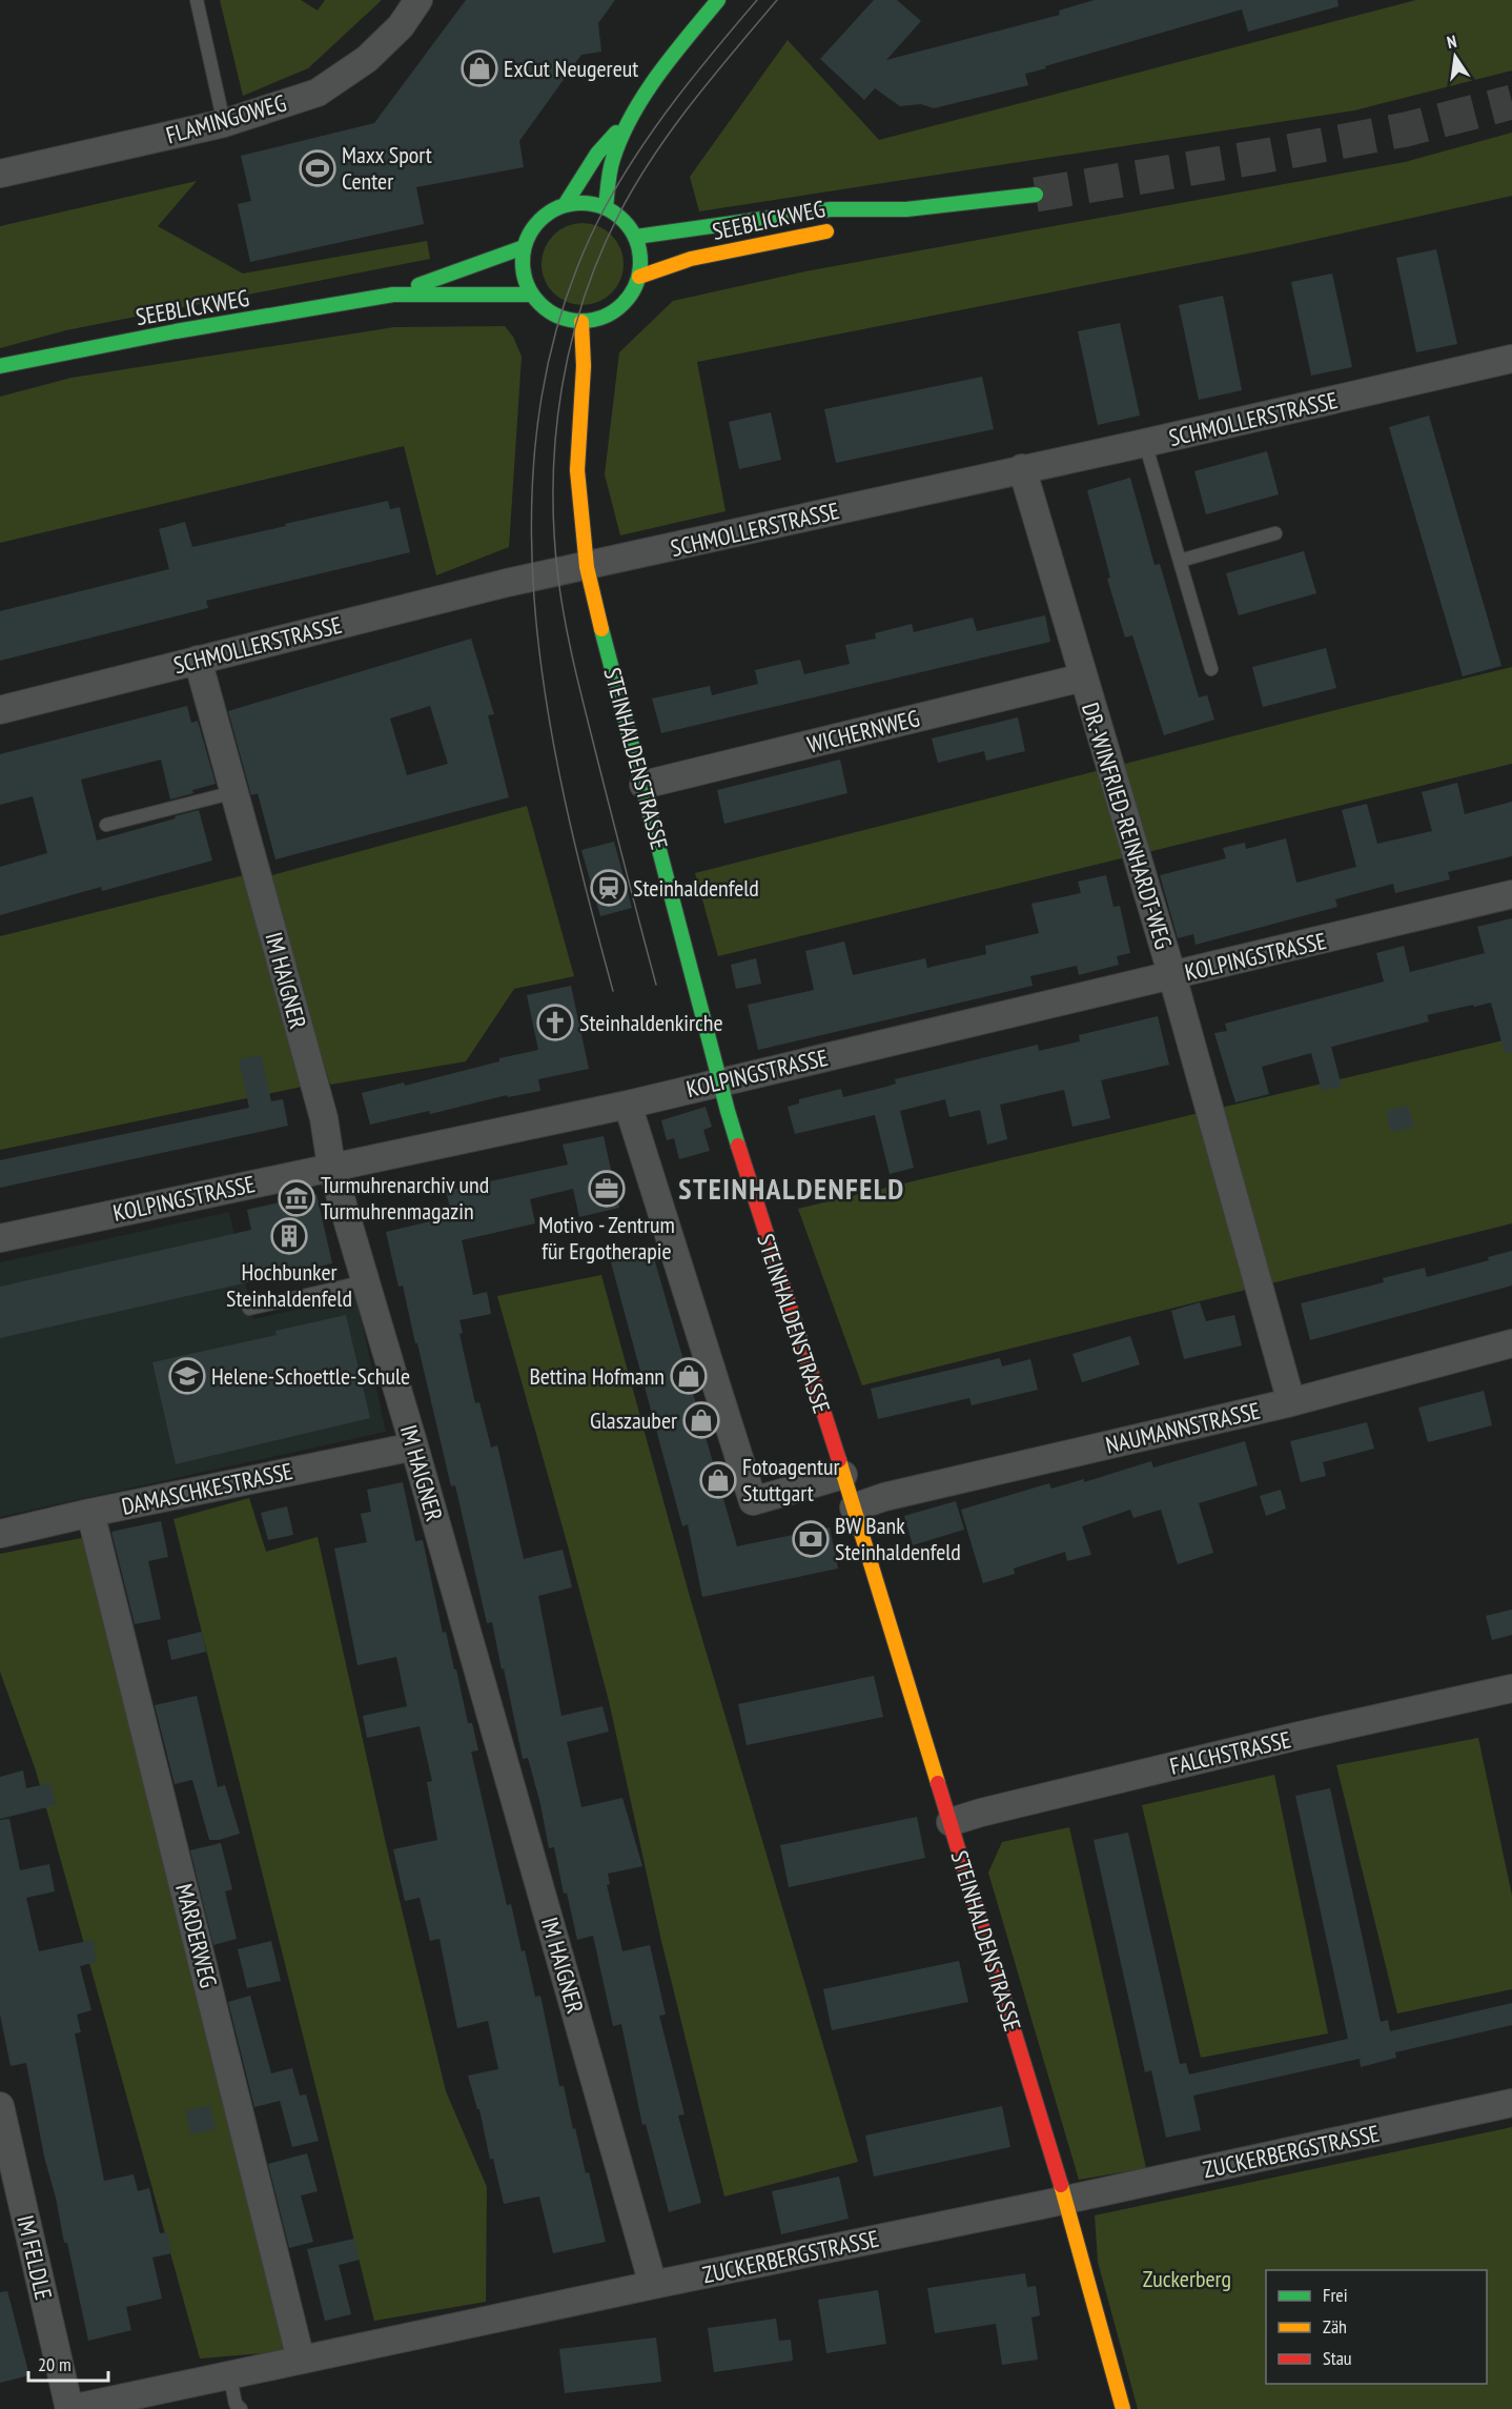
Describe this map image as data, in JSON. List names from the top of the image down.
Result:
{
  "streets": {
    "street": [
      "FLAMINGOWEG",
      "SEEBLICKWEG",
      "SCHMOLLERSTRASSE",
      "WICHERNWEG",
      "STEINHALDENSTRASSE",
      "DR.-WINFRIED-REINHARDT-WEG",
      "KOLPINGSTRASSE",
      "IM HAIGNER",
      "NAUMANNSTRASSE",
      "DAMASCHKESTRASSE",
      "FALCHSTRASSE",
      "MARDERWEG",
      "ZUCKERBERGSTRASSE",
      "IM FELDLE"
    ]
  },
  "crossings": [
    ["SEEBLICKWEG", "STEINHALDENSTRASSE"],
    ["SCHMOLLERSTRASSE", "STEINHALDENSTRASSE"],
    ["SCHMOLLERSTRASSE", "DR.-WINFRIED-REINHARDT-WEG"],
    ["SCHMOLLERSTRASSE", "IM HAIGNER"],
    ["WICHERNWEG", "STEINHALDENSTRASSE"],
    ["WICHERNWEG", "DR.-WINFRIED-REINHARDT-WEG"],
    ["STEINHALDENSTRASSE", "KOLPINGSTRASSE"],
    ["STEINHALDENSTRASSE", "NAUMANNSTRASSE"],
    ["STEINHALDENSTRASSE", "FALCHSTRASSE"],
    ["STEINHALDENSTRASSE", "ZUCKERBERGSTRASSE"],
    ["DR.-WINFRIED-REINHARDT-WEG", "KOLPINGSTRASSE"],
    ["DR.-WINFRIED-REINHARDT-WEG", "NAUMANNSTRASSE"],
    ["KOLPINGSTRASSE", "IM HAIGNER"],
    ["IM HAIGNER", "DAMASCHKESTRASSE"],
    ["IM HAIGNER", "ZUCKERBERGSTRASSE"],
    ["DAMASCHKESTRASSE", "MARDERWEG"],
    ["MARDERWEG", "ZUCKERBERGSTRASSE"],
    ["ZUCKERBERGSTRASSE", "IM FELDLE"]
  ],
  "districts": ["STEINHALDENFELD"],
  "parks": ["Zuckerberg"],
  "places": {
    "shop": [
      "ExCut Neugereut",
      "Bettina Hofmann",
      "Glaszauber",
      "Fotoagentur Stuttgart"
    ],
    "sports": ["Maxx Sport Center"],
    "station": ["Steinhaldenfeld"],
    "church": ["Steinhaldenkirche"],
    "office": ["Motivo - Zentrum für Ergotherapie"],
    "museum": ["Turmuhrenarchiv und Turmuhrenmagazin"],
    "building": ["Hochbunker Steinhaldenfeld"],
    "school or university": ["Helene-Schoettle-Schule"],
    "bank": ["BW Bank Steinhaldenfeld"]
  },
  "legend": ["Frei", "Zäh", "Stau"],
  "scale_bar": "20 m",
  "north": "top"
}
